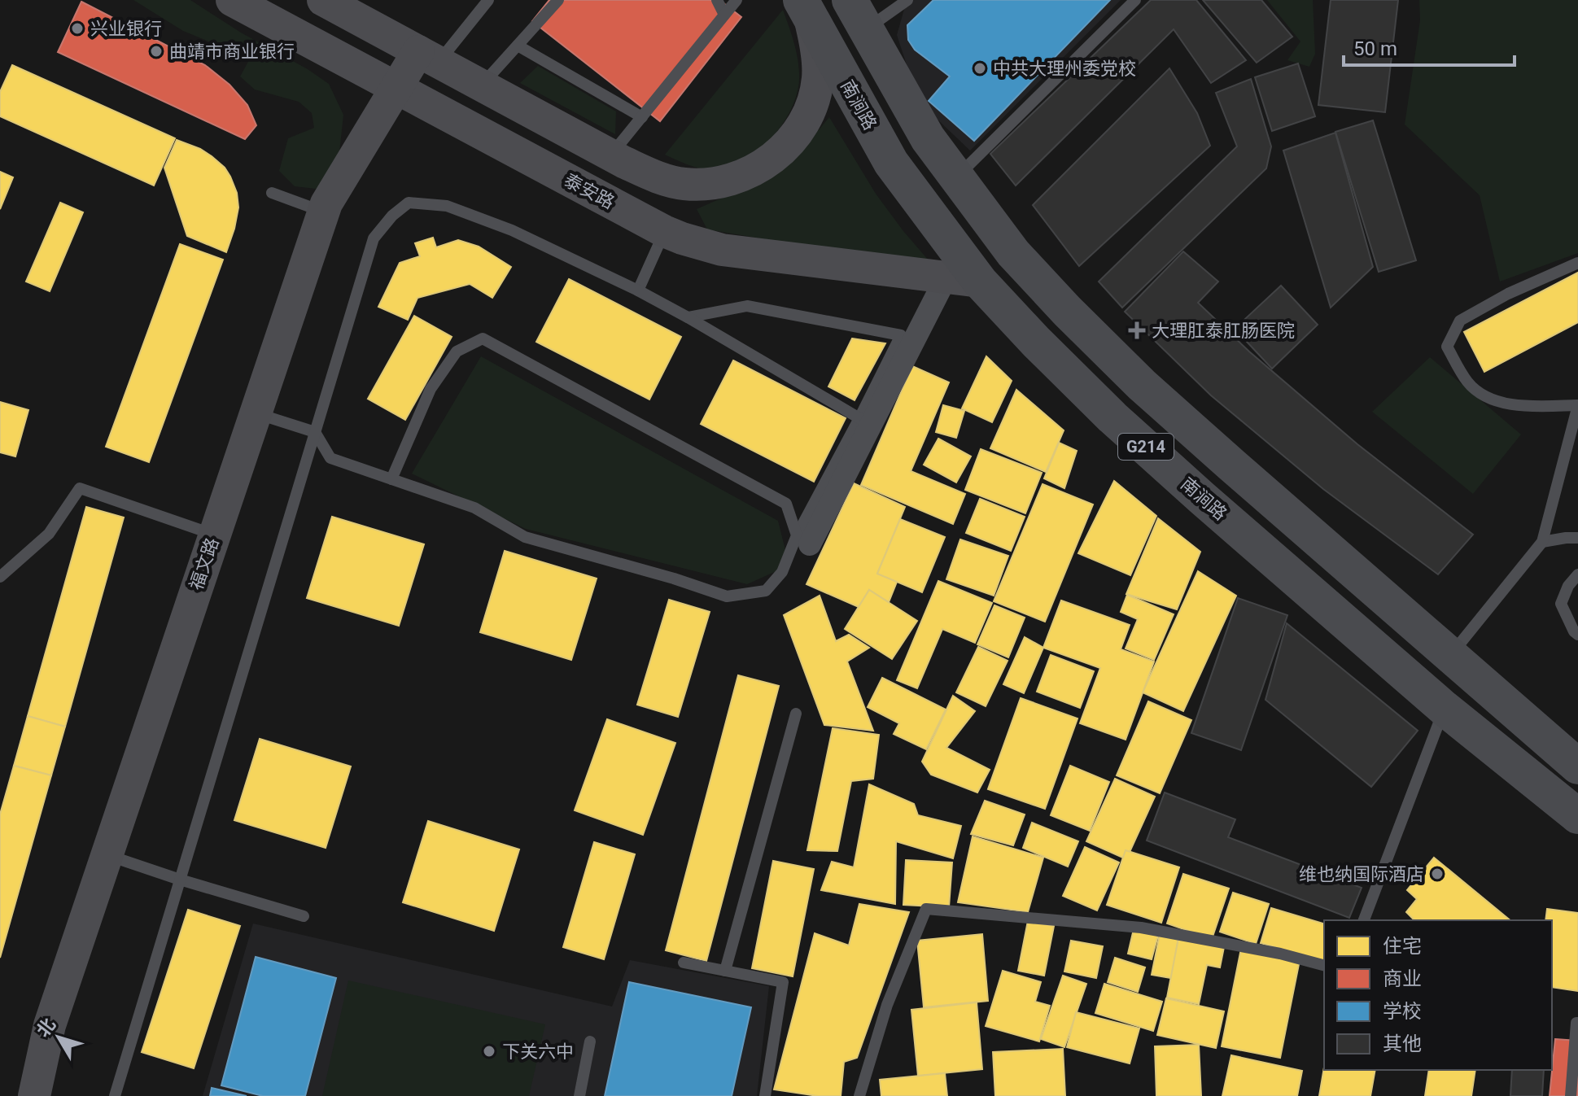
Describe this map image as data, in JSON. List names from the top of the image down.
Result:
{
  "streets": {
    "highway": ["南涧路", "G214"],
    "main road": ["泰安路", "福文路"]
  },
  "crossings": [
    ["南涧路", "泰安路"],
    ["泰安路", "福文路"]
  ],
  "places": {
    "other": [
      "兴业银行",
      "曲靖市商业银行",
      "中共大理州委党校",
      "维也纳国际酒店",
      "下关六中"
    ],
    "health": ["大理肛泰肛肠医院"]
  },
  "legend": [
    "住宅",
    "商业",
    "学校",
    "其他"
  ],
  "scale_bar": "50 m",
  "north": "top left"
}
